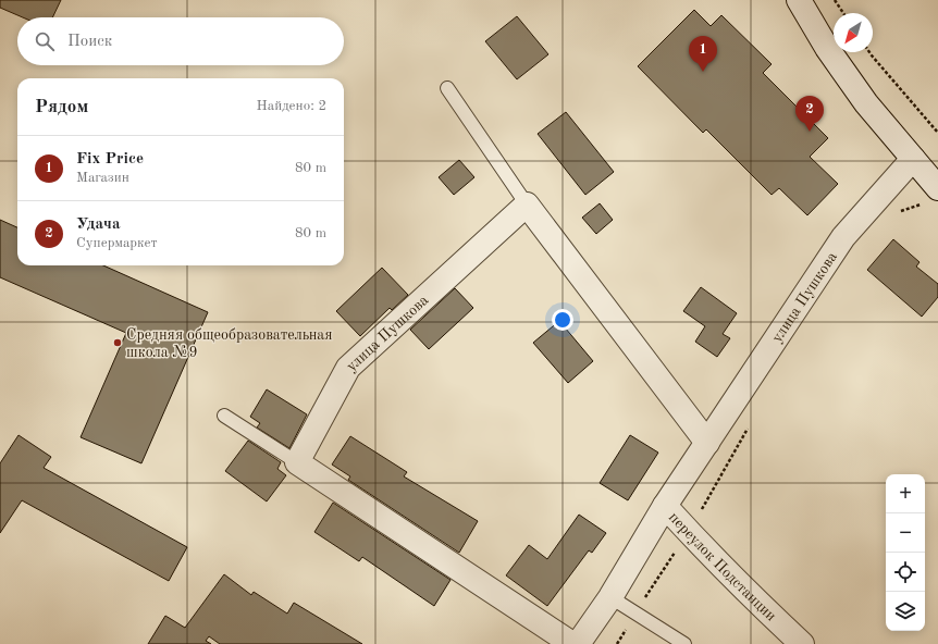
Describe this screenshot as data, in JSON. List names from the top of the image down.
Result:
{
  "streets": {
    "street": ["улица Пушкова", "переулок Подстанции"]
  },
  "crossings": [
    ["улица Пушкова", "переулок Подстанции"]
  ],
  "places": ["Средняя общеобразовательная школа №9"],
  "north": "bottom left",
  "page": {
    "search": "Поиск",
    "pins": ["1", "2"],
    "heading": ["Рядом", "Найдено: 2"],
    "list": [
      {
        "mark": "1",
        "name": "Fix Price",
        "note": "Магазин",
        "value": "80 m"
      },
      {
        "mark": "2",
        "name": "Удача",
        "note": "Супермаркет",
        "value": "80 m"
      }
    ],
    "map_buttons": ["+", "−"]
  }
}
